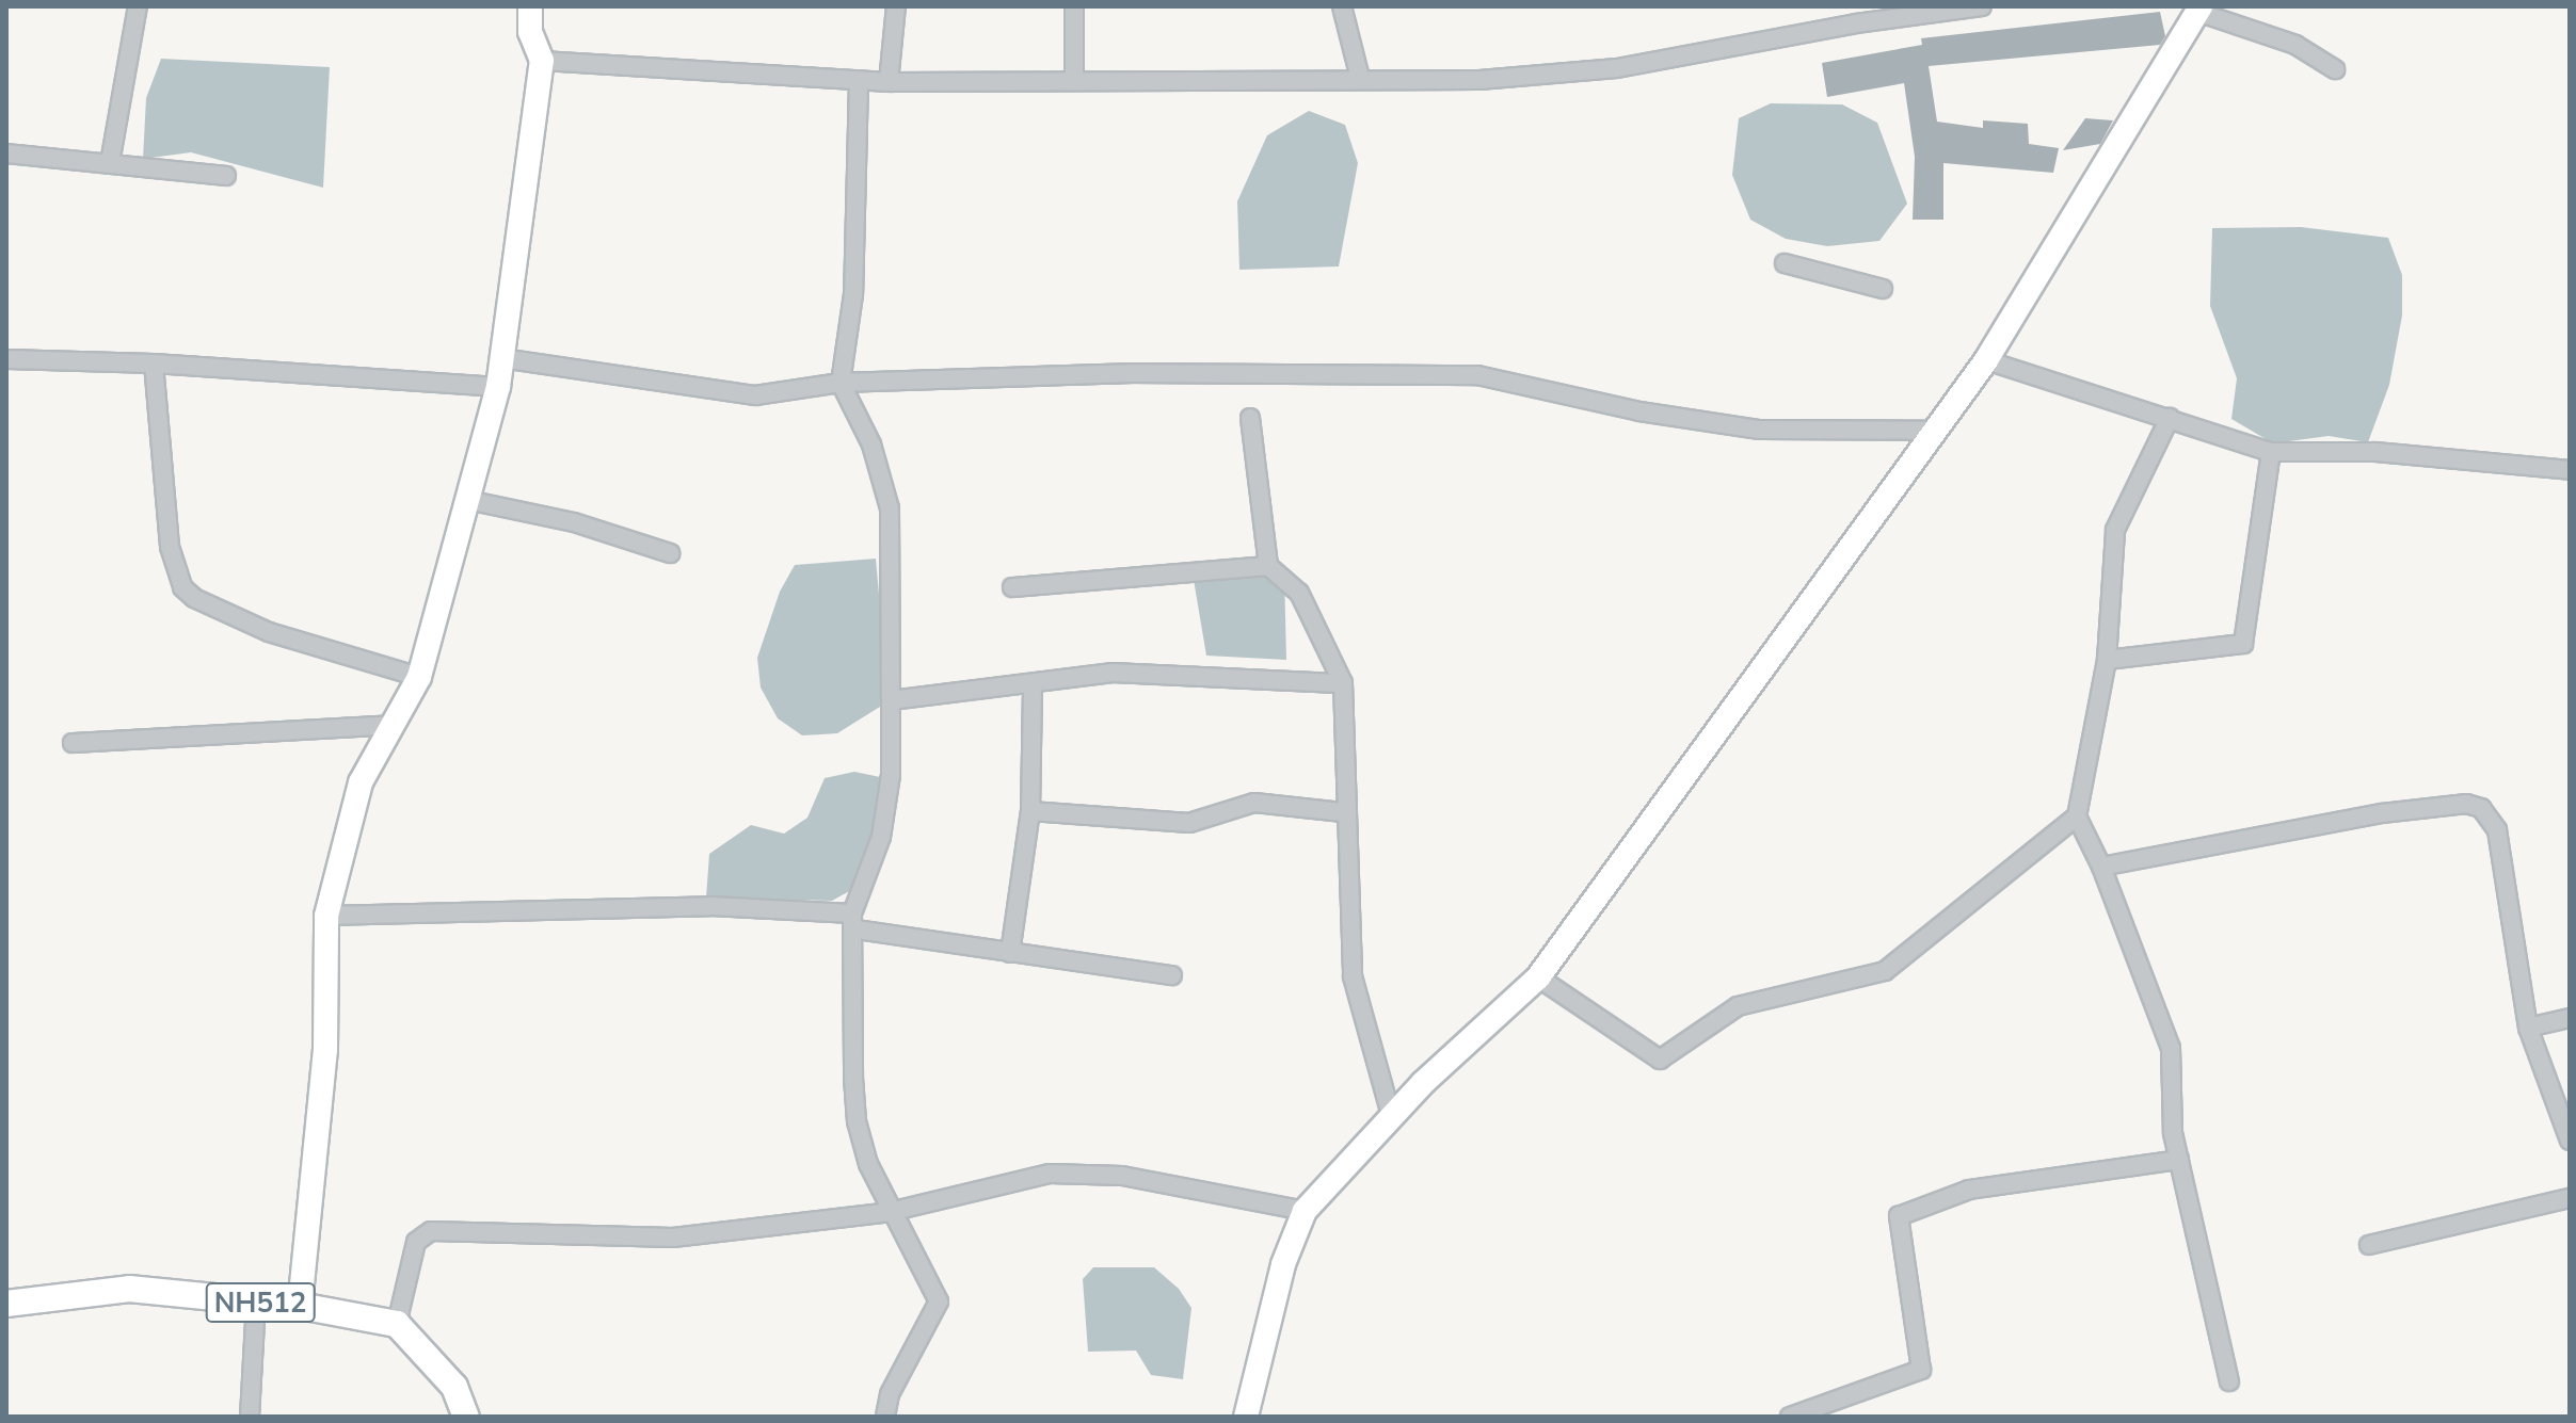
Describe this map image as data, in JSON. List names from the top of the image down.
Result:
{
  "streets": {
    "main road": ["NH512"]
  }
}
